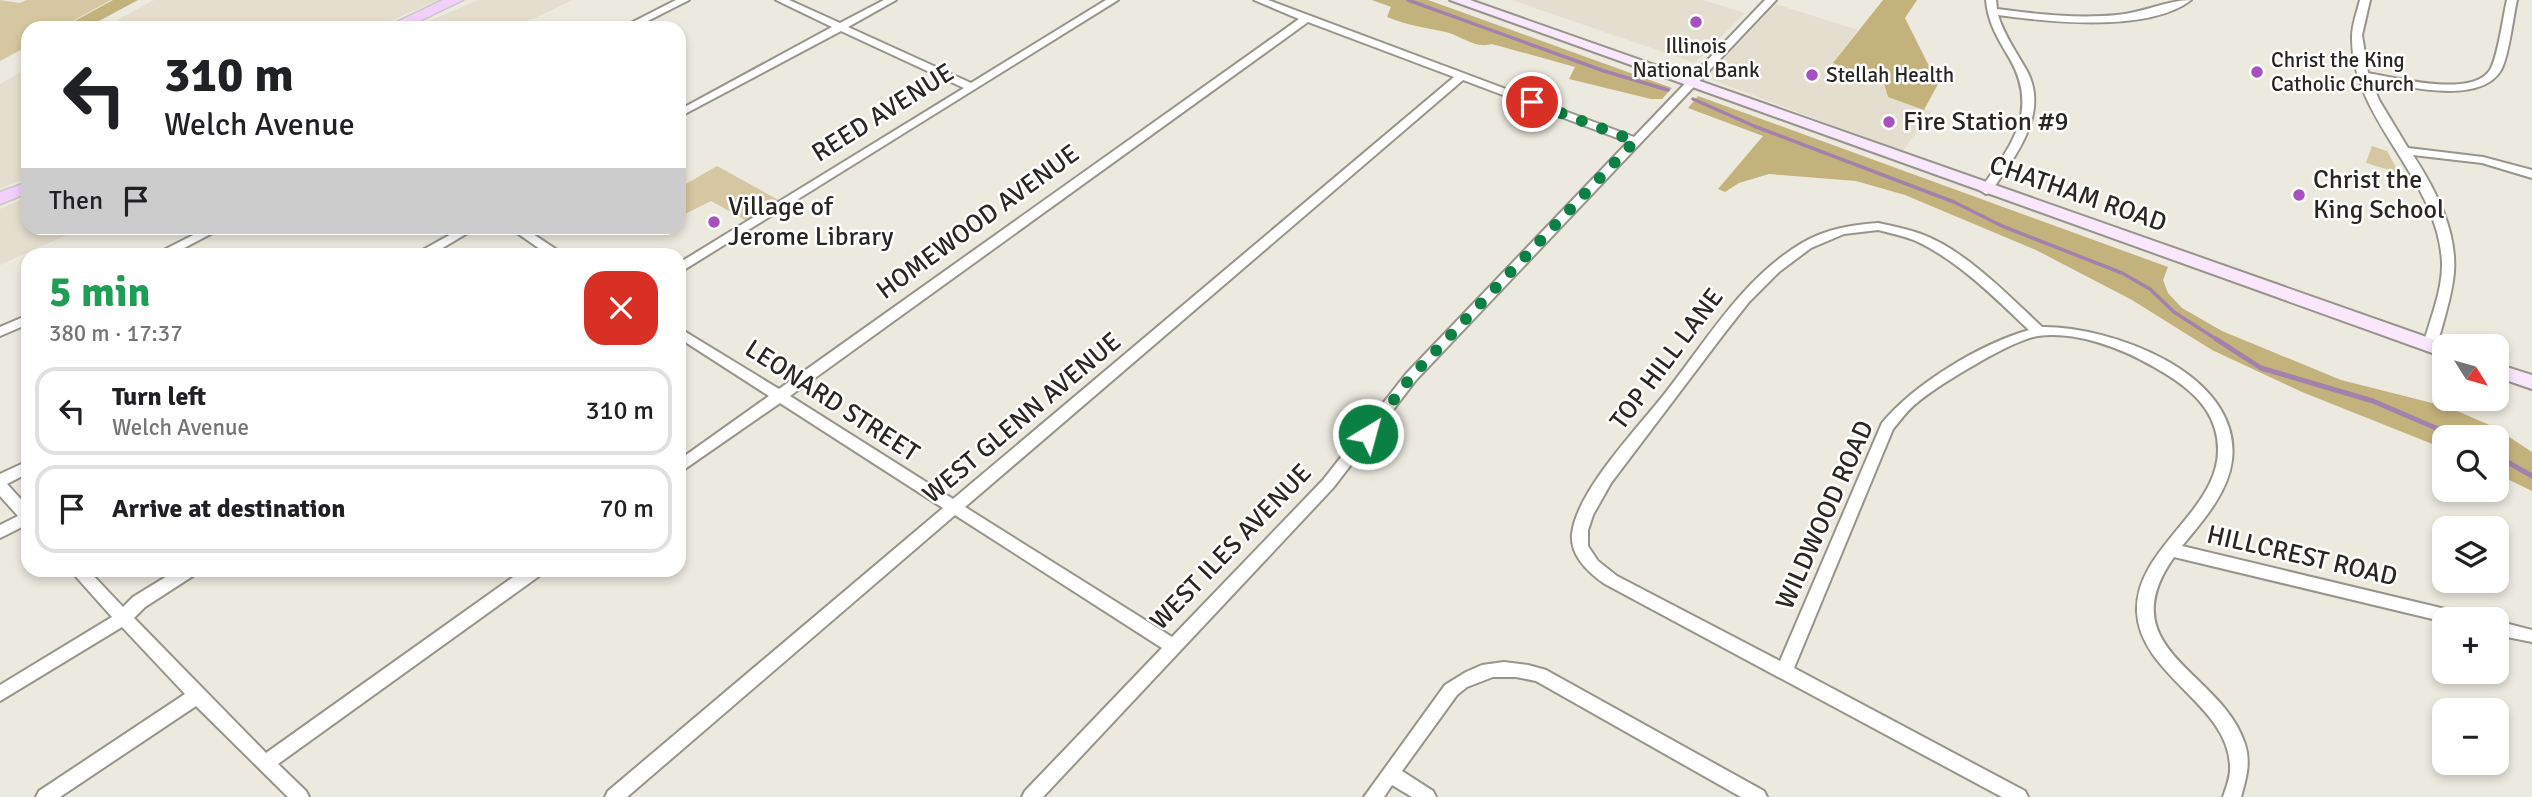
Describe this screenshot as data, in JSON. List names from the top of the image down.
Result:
{
  "streets": {
    "main road": ["CHATHAM ROAD"],
    "street": [
      "REED AVENUE",
      "HOMEWOOD AVENUE",
      "TOP HILL LANE",
      "LEONARD STREET",
      "WEST GLENN AVENUE",
      "WILDWOOD ROAD",
      "WEST ILES AVENUE",
      "HILLCREST ROAD"
    ]
  },
  "crossings": [
    ["CHATHAM ROAD", "WEST ILES AVENUE"],
    ["HOMEWOOD AVENUE", "LEONARD STREET"],
    ["TOP HILL LANE", "WILDWOOD ROAD"],
    ["LEONARD STREET", "WEST GLENN AVENUE"],
    ["LEONARD STREET", "WEST ILES AVENUE"],
    ["WILDWOOD ROAD", "HILLCREST ROAD"]
  ],
  "places": [
    "Illinois National Bank",
    "Christ the King Catholic Church",
    "Stellah Health",
    "Fire Station #9",
    "Christ the King School",
    "Village of Jerome Library"
  ],
  "north": "bottom right",
  "page": {
    "turn": ["310 m", "Welch Avenue"],
    "then": "Then",
    "heading": ["5 min", "380 m · 17:37"],
    "map_buttons": ["+", "−"],
    "list": [
      {
        "name": "Turn left",
        "note": "Welch Avenue",
        "value": "310 m"
      },
      {
        "name": "Arrive at destination",
        "value": "70 m"
      }
    ]
  }
}
